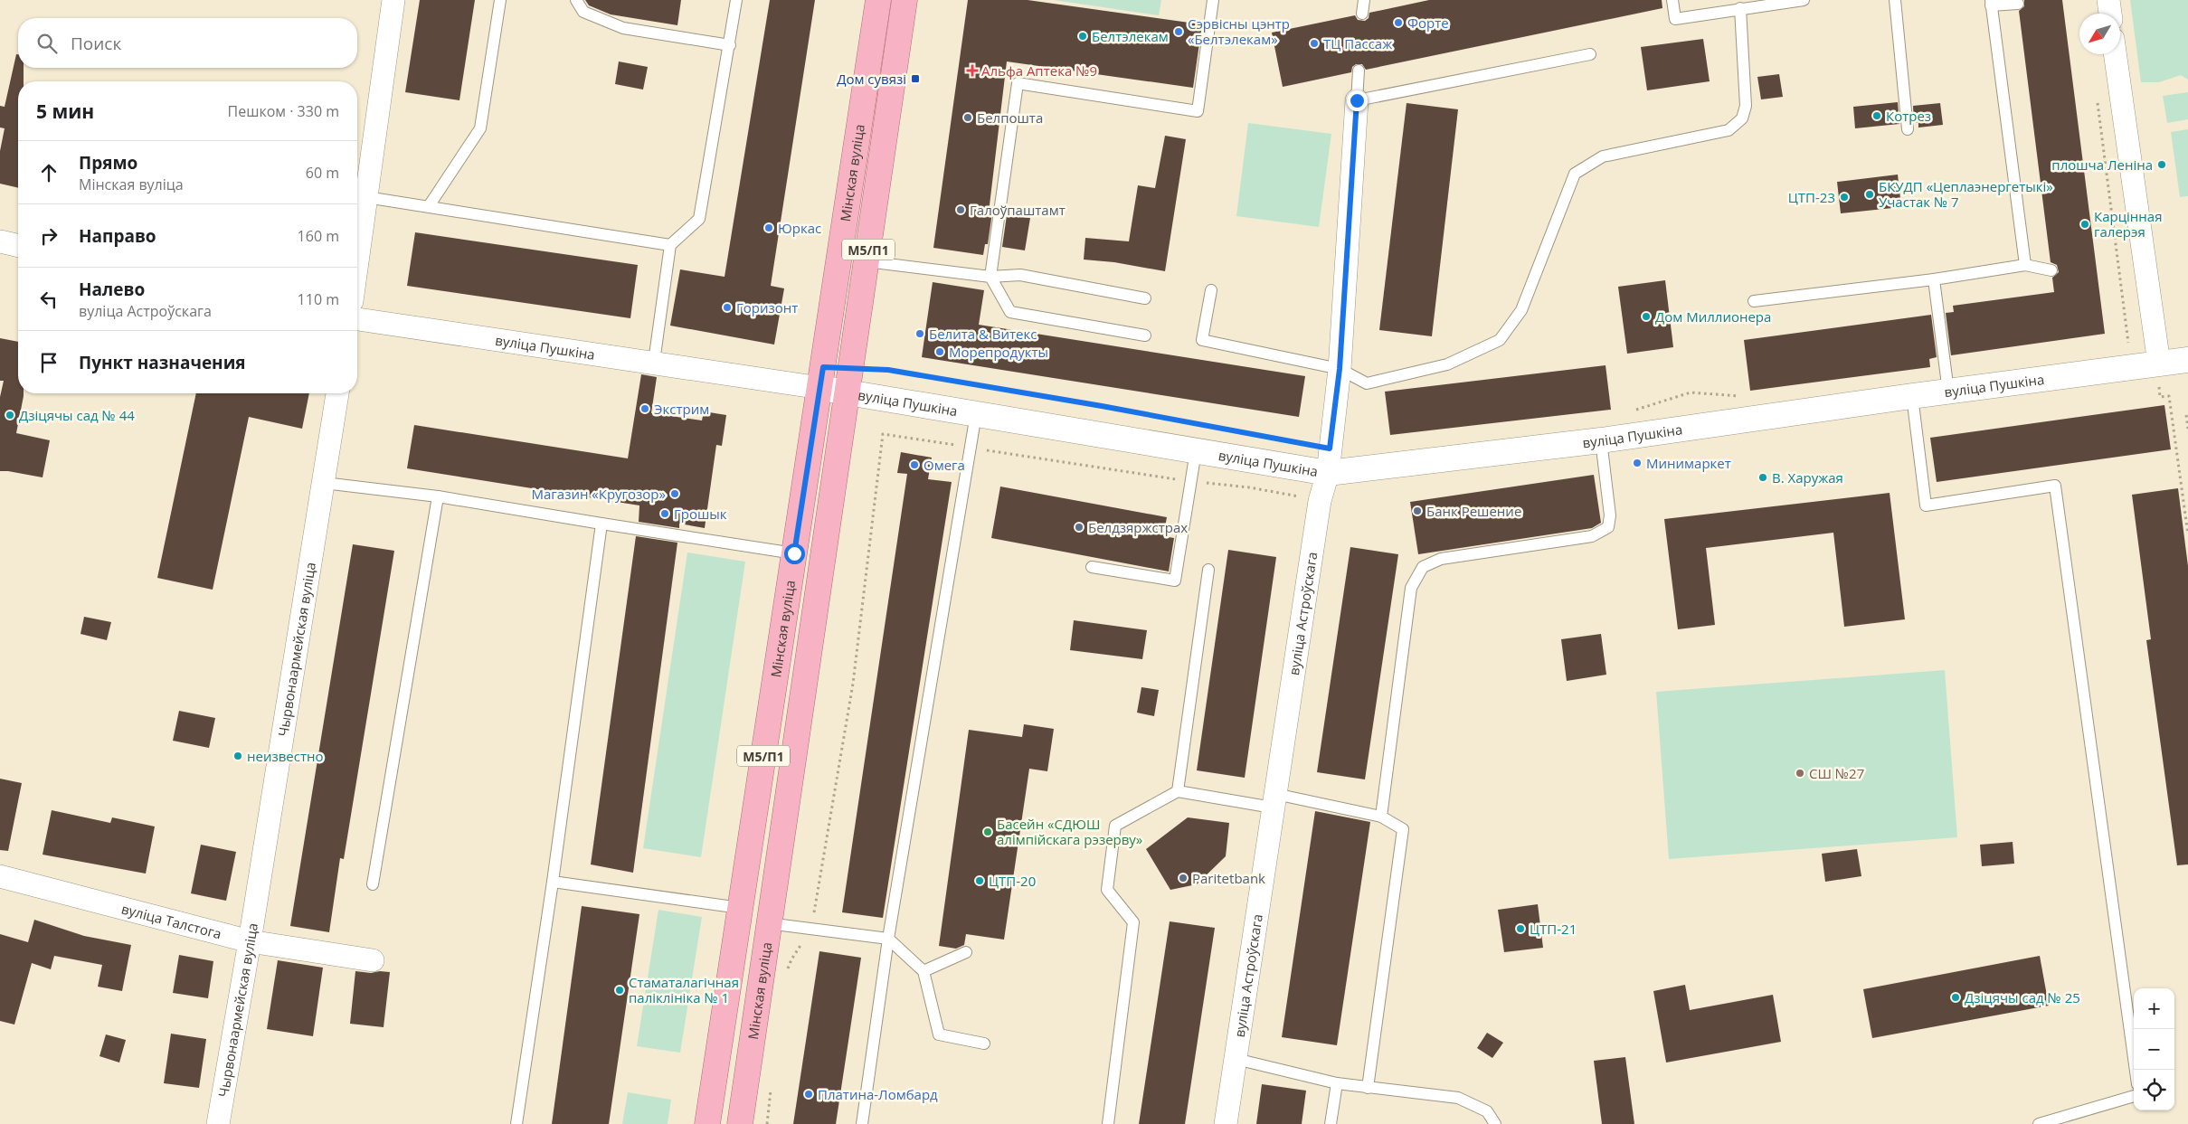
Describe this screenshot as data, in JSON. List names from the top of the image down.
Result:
{
  "streets": {
    "main road": ["Мінская вуліца", "М5/П1", "вуліца Пушкіна"],
    "street": ["вуліца Астроўскага", "Чырвонаармейская вуліца", "вуліца Талстога"]
  },
  "crossings": [
    ["Мінская вуліца", "вуліца Пушкіна"],
    ["вуліца Пушкіна", "вуліца Астроўскага"],
    ["Чырвонаармейская вуліца", "вуліца Талстога"]
  ],
  "places": {
    "other": [
      "Форте",
      "Сэрвісны цэнтр «Белтэлекам»",
      "Белтэлекам",
      "ТЦ Пассаж",
      "Котрез",
      "Белпошта",
      "плошча Леніна",
      "БКУДП «Цеплаэнергетыкі» Участак № 7",
      "ЦТП-23",
      "Галоўпаштамт",
      "Карцінная галерэя",
      "Юркас",
      "Горизонт",
      "Дом Миллионера",
      "Белита & Витекс",
      "Морепродукты",
      "Экстрим",
      "Дзіцячы сад № 44",
      "Минимаркет",
      "Омега",
      "В. Харужая",
      "Магазин «Кругозор»",
      "Банк Решение",
      "Грошык",
      "Белдзяржстрах",
      "неизвестно",
      "СШ №27",
      "Басейн «СДЮШ алімпійскага рэзерву»",
      "Paritetbank",
      "ЦТП-20",
      "ЦТП-21",
      "Стаматалагічная паліклініка № 1",
      "Дзіцячы сад № 25",
      "Платина-Ломбард"
    ],
    "health": ["Альфа Аптека №9"],
    "transit": ["Дом сувязі"]
  },
  "north": "bottom left",
  "page": {
    "search": "Поиск",
    "heading": ["5 мин", "Пешком · 330 m"],
    "list": [
      ["Прямо", "Мінская вуліца", "60 m"],
      ["Направо", "160 m"],
      ["Налево", "вуліца Астроўскага", "110 m"],
      "Пункт назначения"
    ],
    "map_buttons": ["+", "−"]
  }
}
